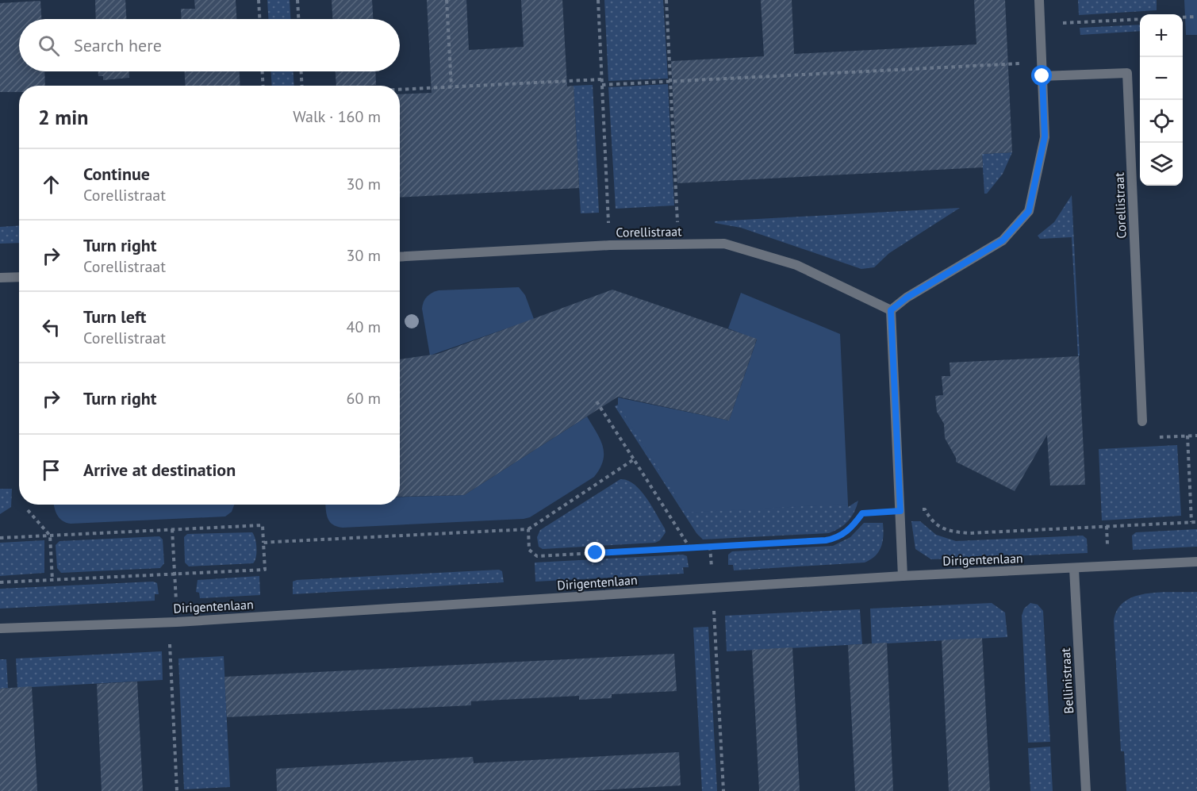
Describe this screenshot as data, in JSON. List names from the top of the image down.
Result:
{
  "streets": {
    "street": ["Corellistraat", "Dirigentenlaan", "Bellinistraat"]
  },
  "crossings": [
    ["Dirigentenlaan", "Bellinistraat"]
  ],
  "page": {
    "map_buttons": ["+", "−"],
    "search": "Search here",
    "heading": ["2 min", "Walk · 160 m"],
    "list": [
      ["Continue", "Corellistraat", "30 m"],
      ["Turn right", "Corellistraat", "30 m"],
      ["Turn left", "Corellistraat", "40 m"],
      ["Turn right", "60 m"],
      "Arrive at destination"
    ]
  }
}
